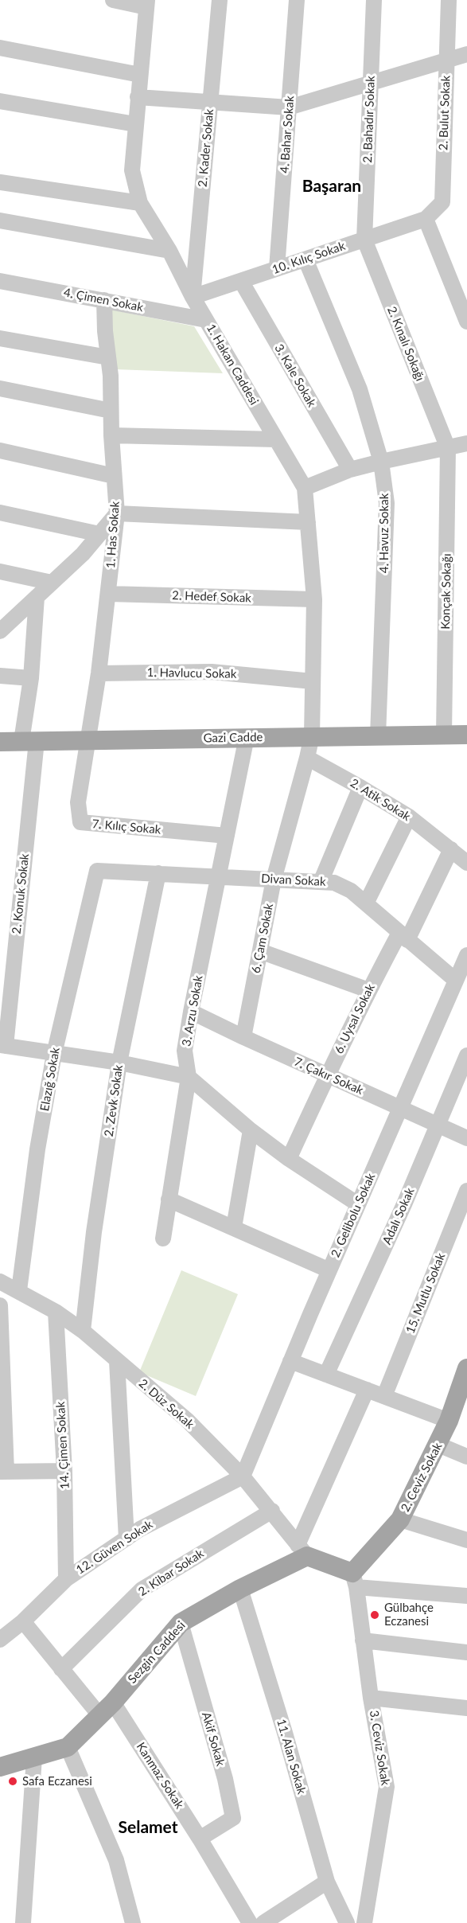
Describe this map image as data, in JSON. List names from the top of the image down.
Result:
{
  "streets": {
    "main road": ["Gazi Cadde", "2. Ceviz Sokak", "Sezgin Caddesi"],
    "street": [
      "2. Bulut Sokak",
      "2. Bahadır Sokak",
      "4. Bahar Sokak",
      "2. Kader Sokak",
      "10. Kılıç Sokak",
      "4. Çimen Sokak",
      "2. Kınalı Sokağı",
      "1. Hakan Caddesi",
      "3. Kale Sokak",
      "4. Havuz Sokak",
      "1. Has Sokak",
      "Konçak Sokağı",
      "2. Hedef Sokak",
      "1. Havlucu Sokak",
      "2. Atik Sokak",
      "7. Kılıç Sokak",
      "Divan Sokak",
      "2. Konuk Sokak",
      "6. Çam Sokak",
      "3. Arzu Sokak",
      "6. Uysal Sokak",
      "7. Çakır Sokak",
      "Elazığ Sokak",
      "2. Zevk Sokak",
      "2. Gelibolu Sokak",
      "Adalı Sokak",
      "15. Mutlu Sokak",
      "2. Düz Sokak",
      "14. Çimen Sokak",
      "12. Güven Sokak",
      "2. Kibar Sokak",
      "Akif Sokak",
      "3. Ceviz Sokak",
      "11. Alan Sokak",
      "Kanmaz Sokak"
    ]
  },
  "crossings": [
    ["2. Bulut Sokak", "10. Kılıç Sokak"],
    ["2. Bahadır Sokak", "10. Kılıç Sokak"],
    ["2. Bahadır Sokak", "2. Kınalı Sokağı"],
    ["4. Bahar Sokak", "10. Kılıç Sokak"],
    ["2. Kader Sokak", "10. Kılıç Sokak"],
    ["2. Kader Sokak", "1. Hakan Caddesi"],
    ["10. Kılıç Sokak", "2. Kınalı Sokağı"],
    ["10. Kılıç Sokak", "1. Hakan Caddesi"],
    ["10. Kılıç Sokak", "3. Kale Sokak"],
    ["10. Kılıç Sokak", "4. Havuz Sokak"],
    ["4. Çimen Sokak", "1. Hakan Caddesi"],
    ["4. Çimen Sokak", "1. Has Sokak"],
    ["2. Kınalı Sokağı", "Konçak Sokağı"],
    ["1. Hakan Caddesi", "2. Hedef Sokak"],
    ["1. Hakan Caddesi", "1. Havlucu Sokak"],
    ["1. Hakan Caddesi", "Gazi Cadde"],
    ["4. Havuz Sokak", "Gazi Cadde"],
    ["1. Has Sokak", "2. Hedef Sokak"],
    ["1. Has Sokak", "1. Havlucu Sokak"],
    ["1. Has Sokak", "Gazi Cadde"],
    ["1. Has Sokak", "7. Kılıç Sokak"],
    ["Konçak Sokağı", "Gazi Cadde"],
    ["Gazi Cadde", "7. Kılıç Sokak"],
    ["Gazi Cadde", "2. Konuk Sokak"],
    ["Gazi Cadde", "3. Arzu Sokak"],
    ["2. Atik Sokak", "6. Çam Sokak"],
    ["2. Atik Sokak", "6. Uysal Sokak"],
    ["7. Kılıç Sokak", "3. Arzu Sokak"],
    ["Divan Sokak", "6. Çam Sokak"],
    ["Divan Sokak", "3. Arzu Sokak"],
    ["Divan Sokak", "6. Uysal Sokak"],
    ["Divan Sokak", "Elazığ Sokak"],
    ["Divan Sokak", "2. Zevk Sokak"],
    ["Divan Sokak", "2. Gelibolu Sokak"],
    ["6. Çam Sokak", "7. Çakır Sokak"],
    ["3. Arzu Sokak", "7. Çakır Sokak"],
    ["6. Uysal Sokak", "7. Çakır Sokak"],
    ["7. Çakır Sokak", "2. Gelibolu Sokak"],
    ["7. Çakır Sokak", "Adalı Sokak"],
    ["Elazığ Sokak", "2. Düz Sokak"],
    ["2. Zevk Sokak", "2. Düz Sokak"],
    ["2. Gelibolu Sokak", "2. Düz Sokak"],
    ["2. Gelibolu Sokak", "12. Güven Sokak"],
    ["2. Düz Sokak", "14. Çimen Sokak"],
    ["2. Düz Sokak", "12. Güven Sokak"],
    ["2. Düz Sokak", "2. Kibar Sokak"],
    ["2. Düz Sokak", "Sezgin Caddesi"],
    ["14. Çimen Sokak", "12. Güven Sokak"],
    ["2. Ceviz Sokak", "3. Ceviz Sokak"],
    ["12. Güven Sokak", "Kanmaz Sokak"],
    ["2. Kibar Sokak", "Kanmaz Sokak"],
    ["Sezgin Caddesi", "Akif Sokak"],
    ["Sezgin Caddesi", "11. Alan Sokak"],
    ["Sezgin Caddesi", "Kanmaz Sokak"],
    ["Akif Sokak", "Kanmaz Sokak"]
  ],
  "districts": ["Başaran", "Selamet"],
  "places": ["Gülbahçe Eczanesi", "Safa Eczanesi"]
}
